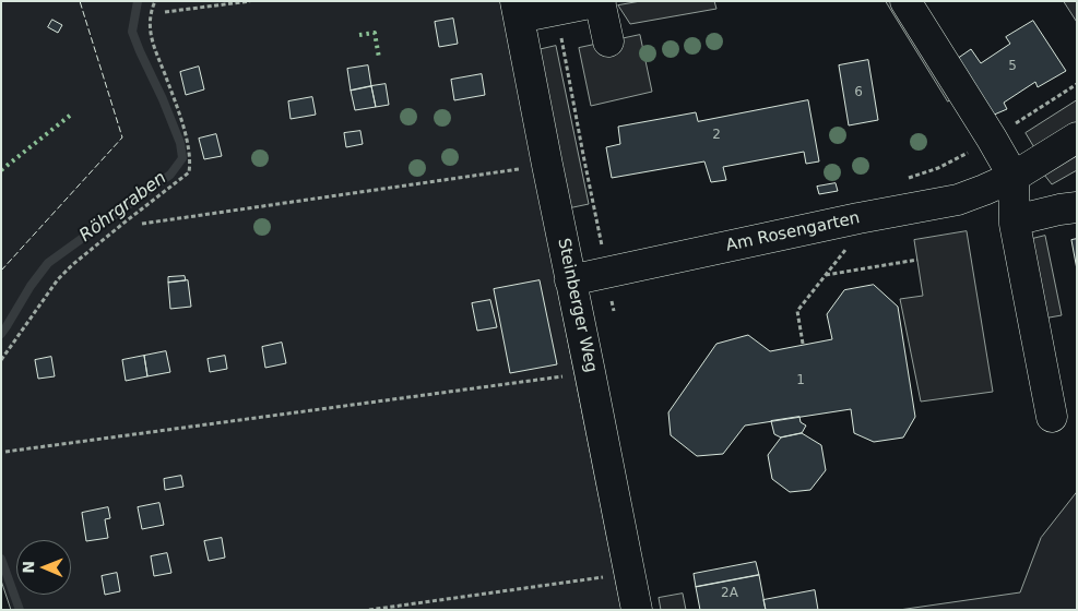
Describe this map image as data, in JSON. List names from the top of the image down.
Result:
{
  "streets": {
    "street": ["Am Rosengarten", "Steinberger Weg"]
  },
  "crossings": [
    ["Am Rosengarten", "Steinberger Weg"]
  ],
  "water": ["Röhrgraben"],
  "house_numbers": [
    "5",
    "6",
    "2",
    "1",
    "2A"
  ],
  "north": "left"
}
